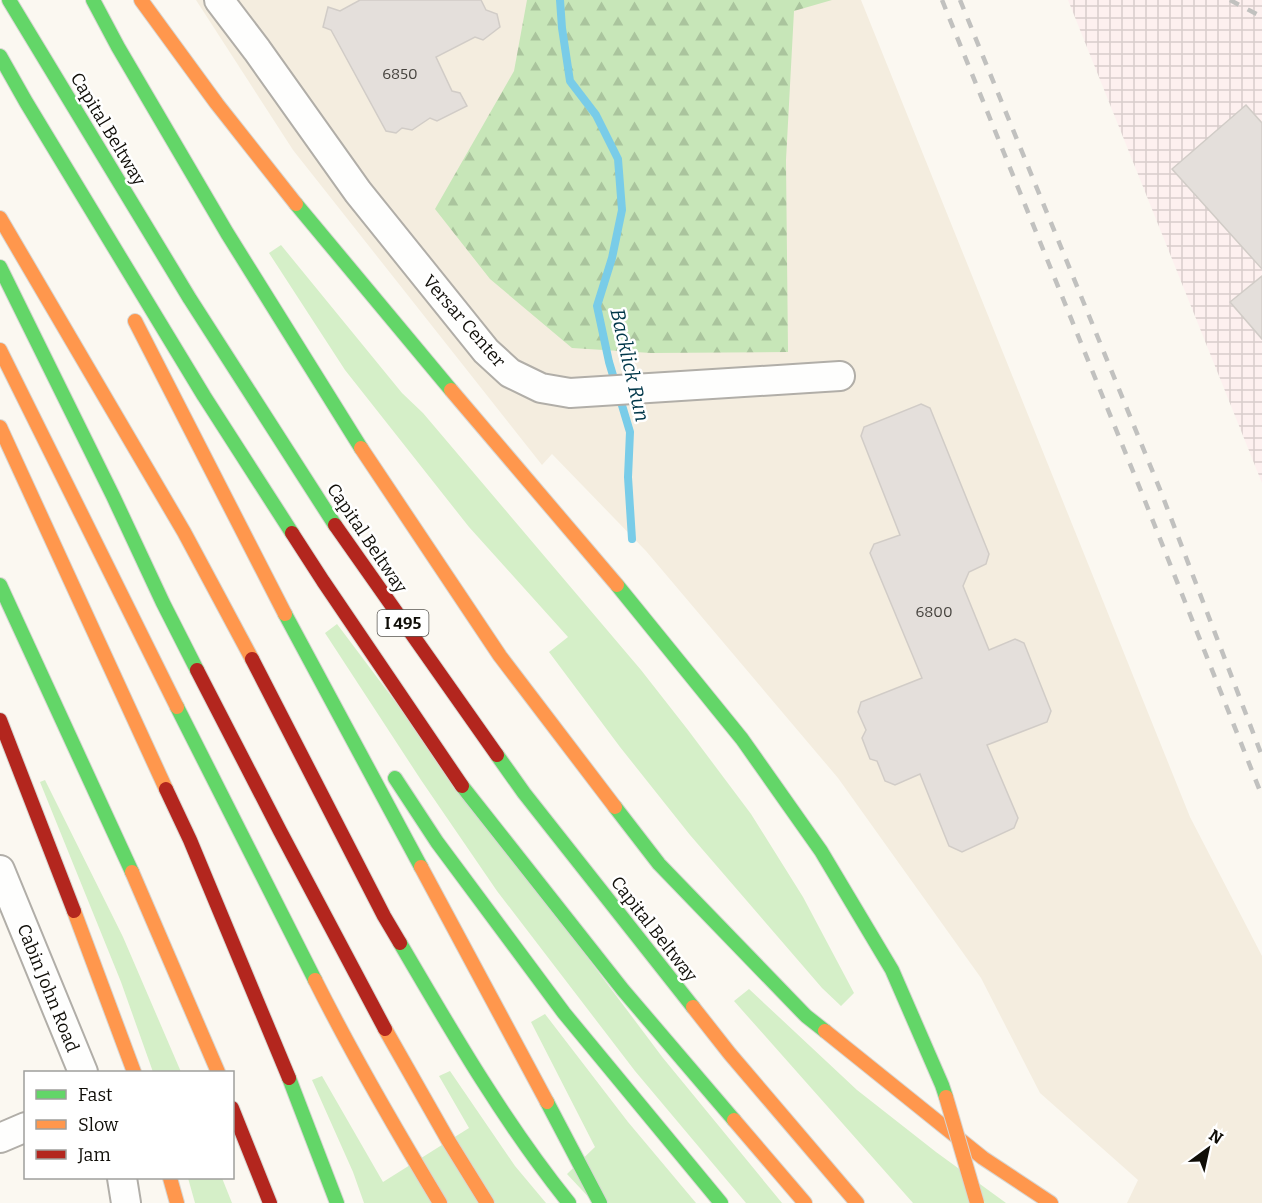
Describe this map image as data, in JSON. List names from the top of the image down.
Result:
{
  "streets": {
    "highway": ["Capital Beltway", "I 495"],
    "street": ["Versar Center", "Cabin John Road"]
  },
  "water": ["Backlick Run"],
  "house_numbers": ["6850", "6800"],
  "legend": ["Fast", "Slow", "Jam"],
  "north": "top right"
}
